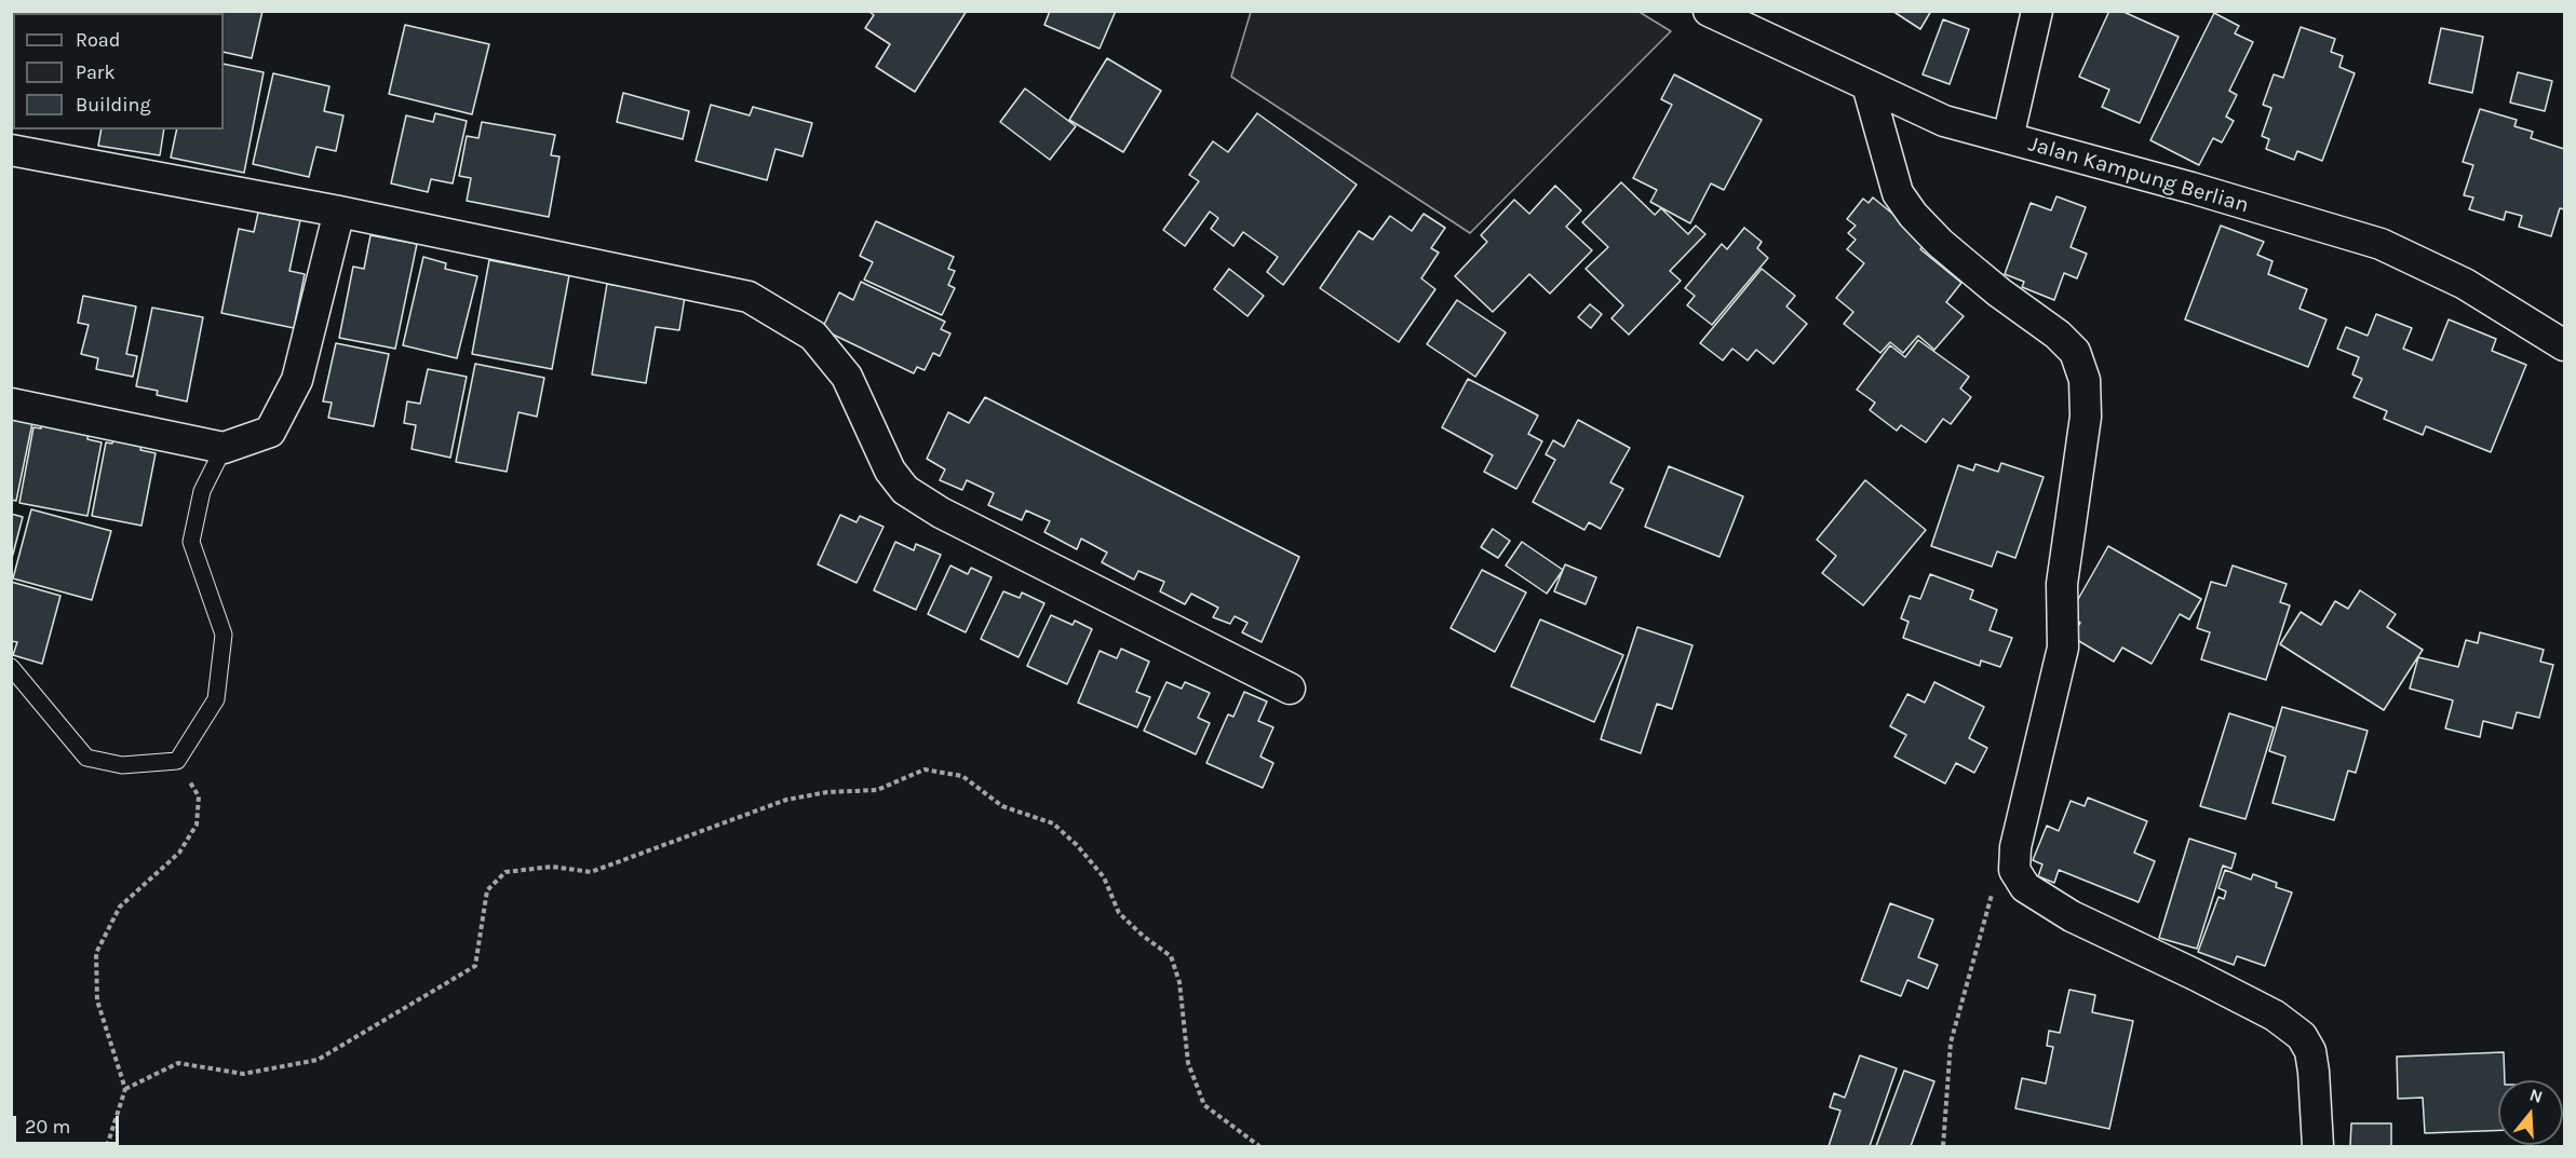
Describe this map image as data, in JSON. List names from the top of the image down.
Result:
{
  "streets": {
    "street": ["Jalan Kampung Berlian"]
  },
  "legend": ["Road", "Park", "Building"],
  "scale_bar": "20 m",
  "north": "top"
}
